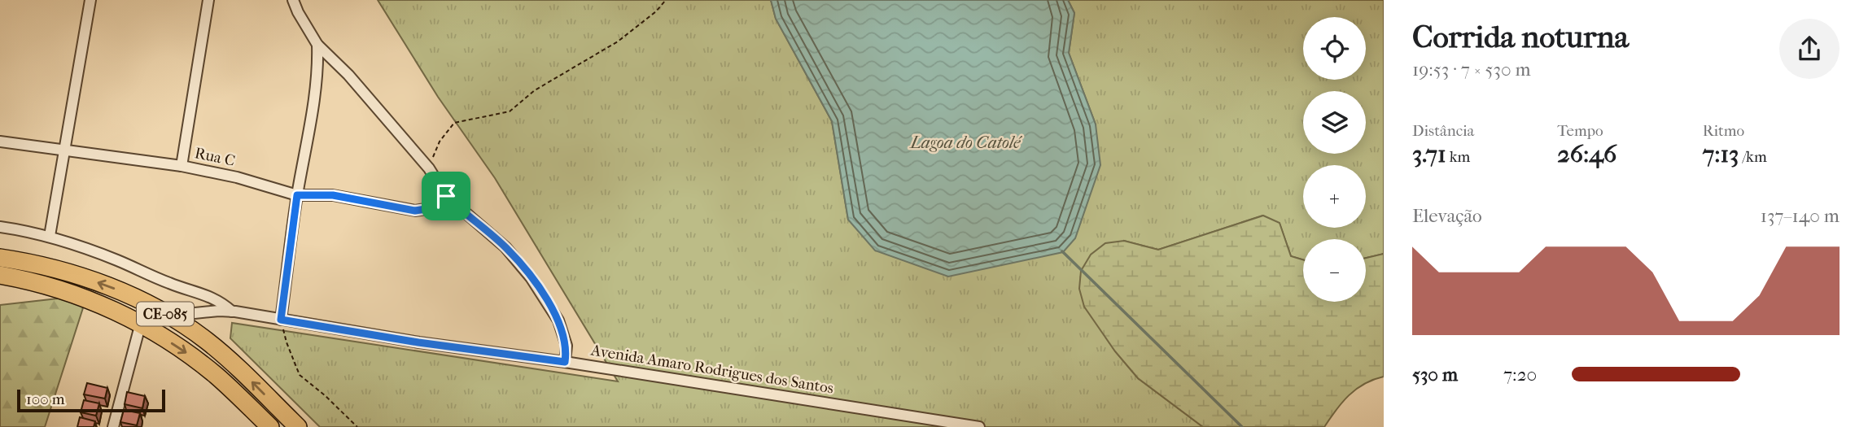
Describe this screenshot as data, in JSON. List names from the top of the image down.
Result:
{
  "streets": {
    "highway": ["CE-085"],
    "street": ["Rua C", "Avenida Amaro Rodrigues dos Santos"]
  },
  "crossings": [
    ["CE-085", "Avenida Amaro Rodrigues dos Santos"]
  ],
  "water": ["Lagoa do Catolé"],
  "scale_bar": "100 m",
  "page": {
    "heading": ["Corrida noturna", "19:53 · 7 × 530 m"],
    "map_buttons": ["+", "−"],
    "stats": [
      ["Distância", "3.71 km"],
      ["Tempo", "26:46"],
      ["Ritmo", "7:13 /km"]
    ],
    "chart": ["Elevação", "137–140 m"],
    "list": [
      {
        "name": "530 m",
        "note": "7:20"
      }
    ],
    "scale": "100 m"
  }
}
